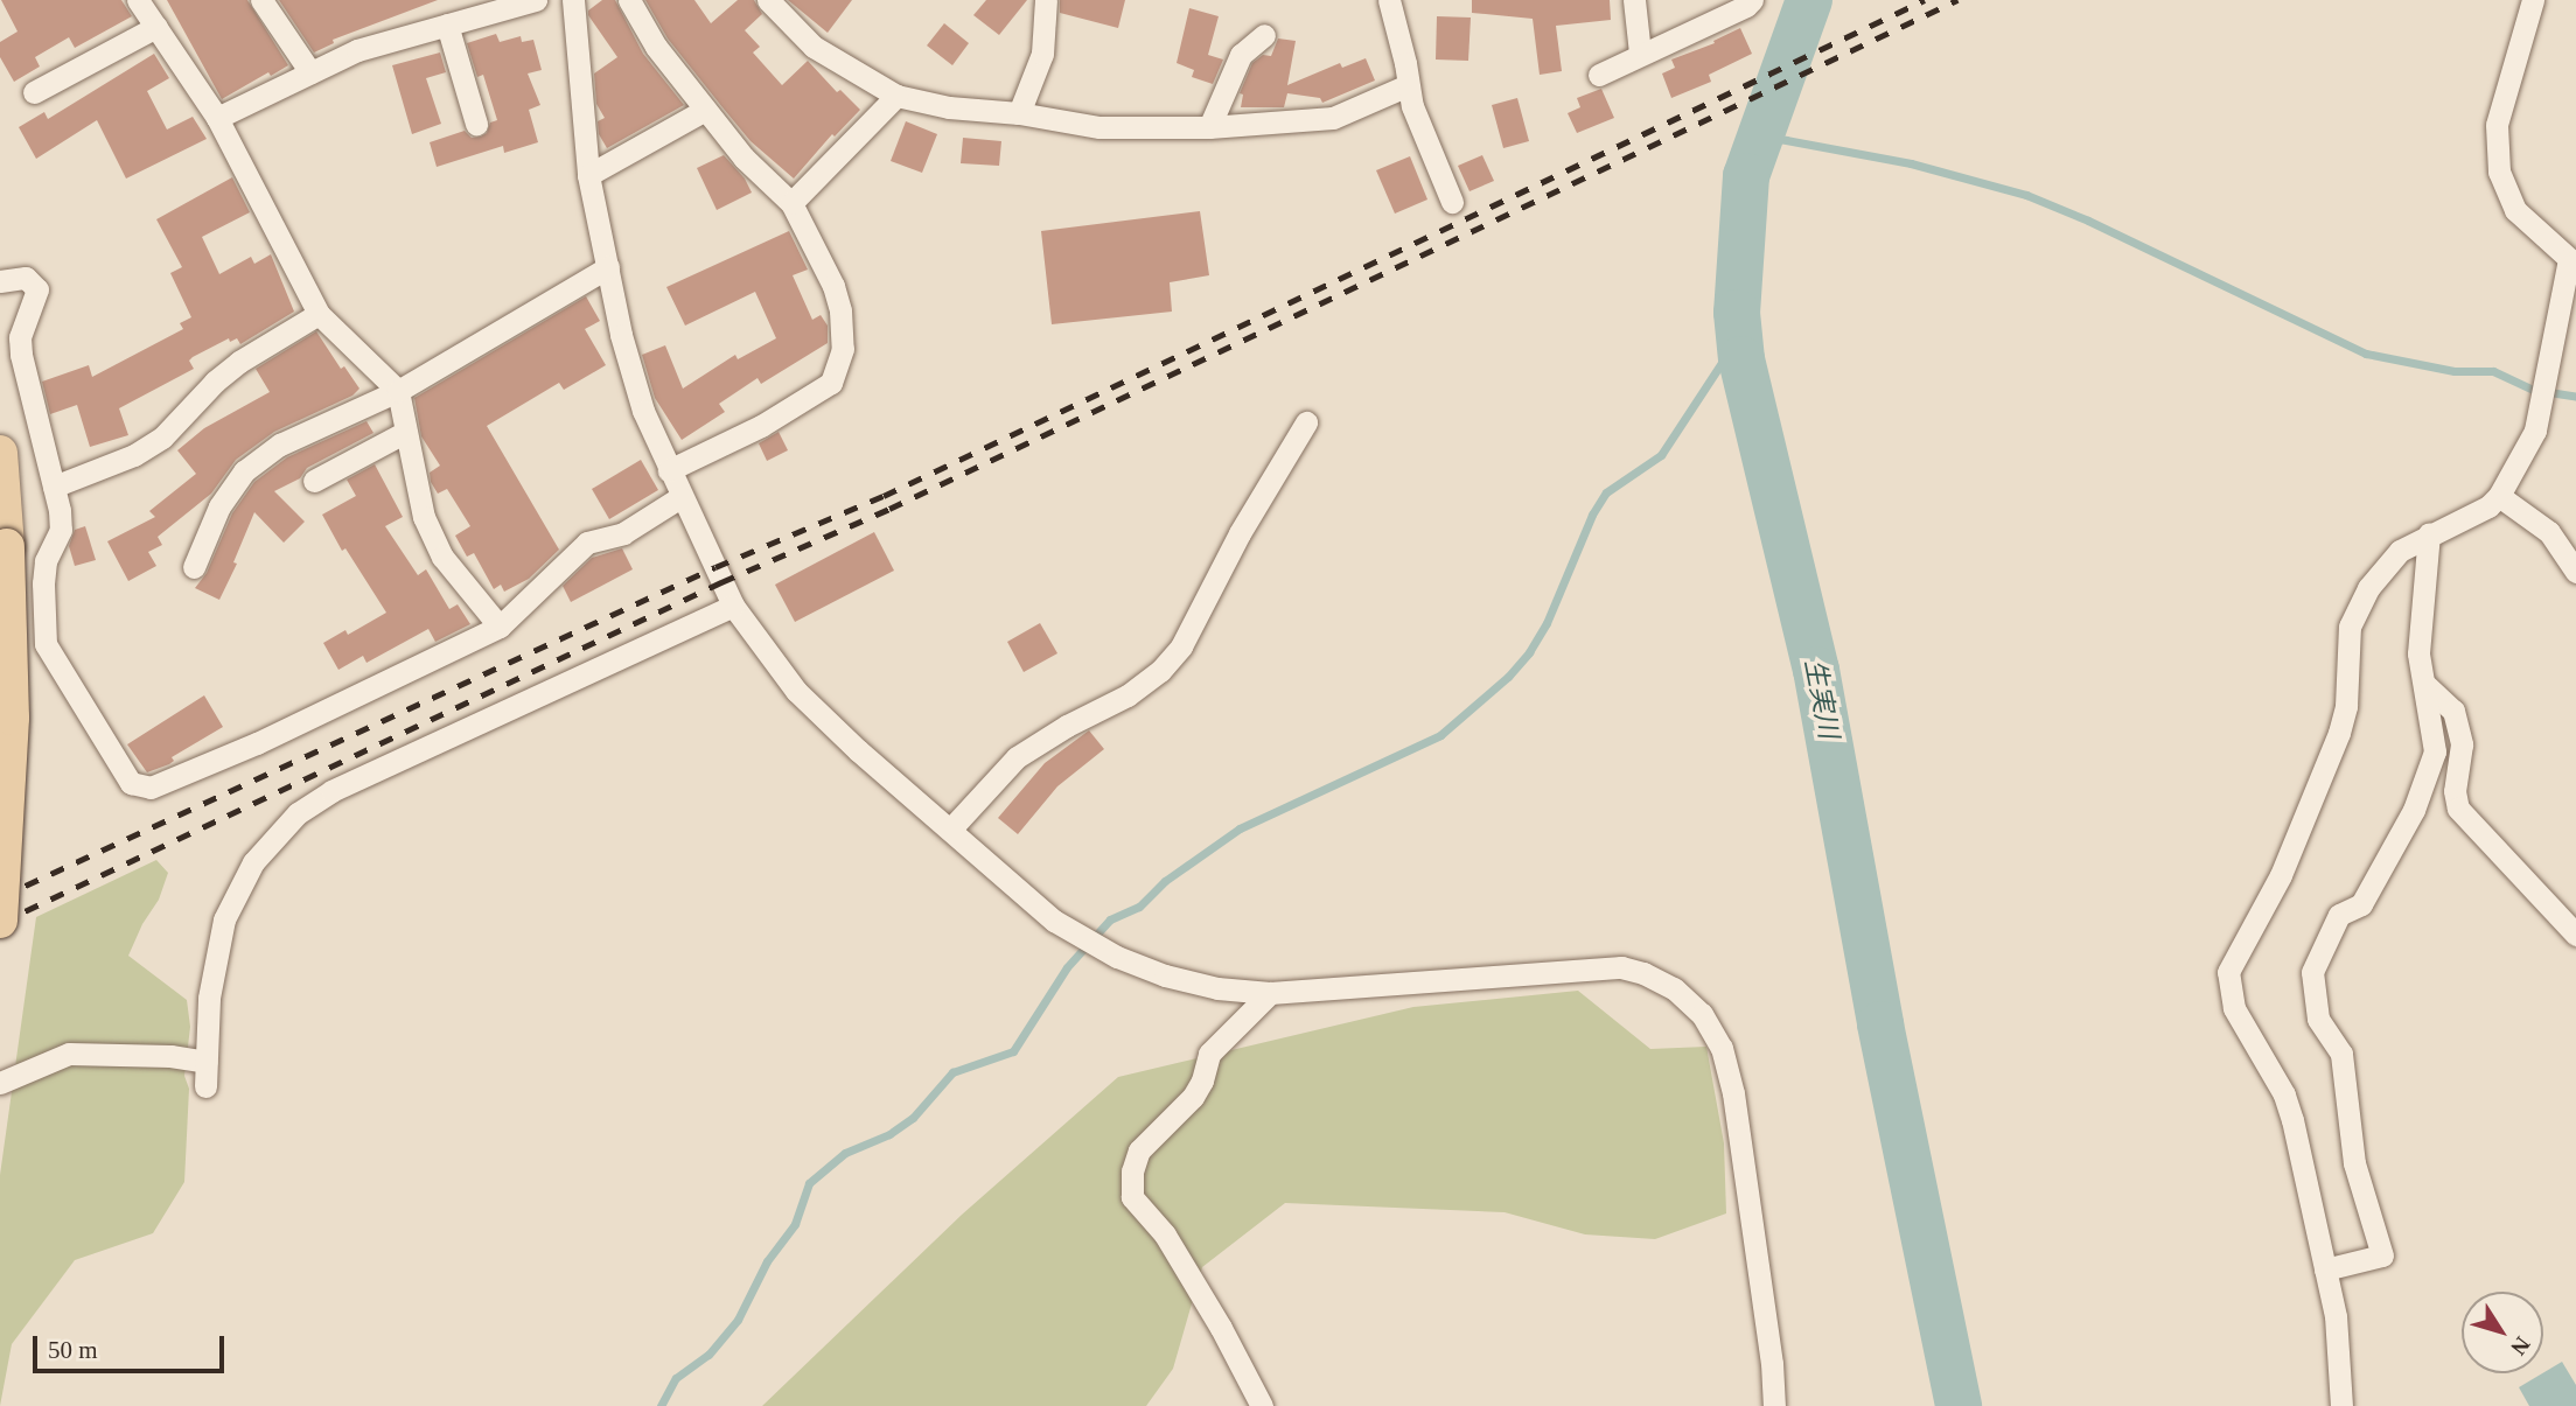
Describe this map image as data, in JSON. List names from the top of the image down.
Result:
{
  "water": ["生実川"],
  "scale_bar": "50 m",
  "north": "bottom right"
}
